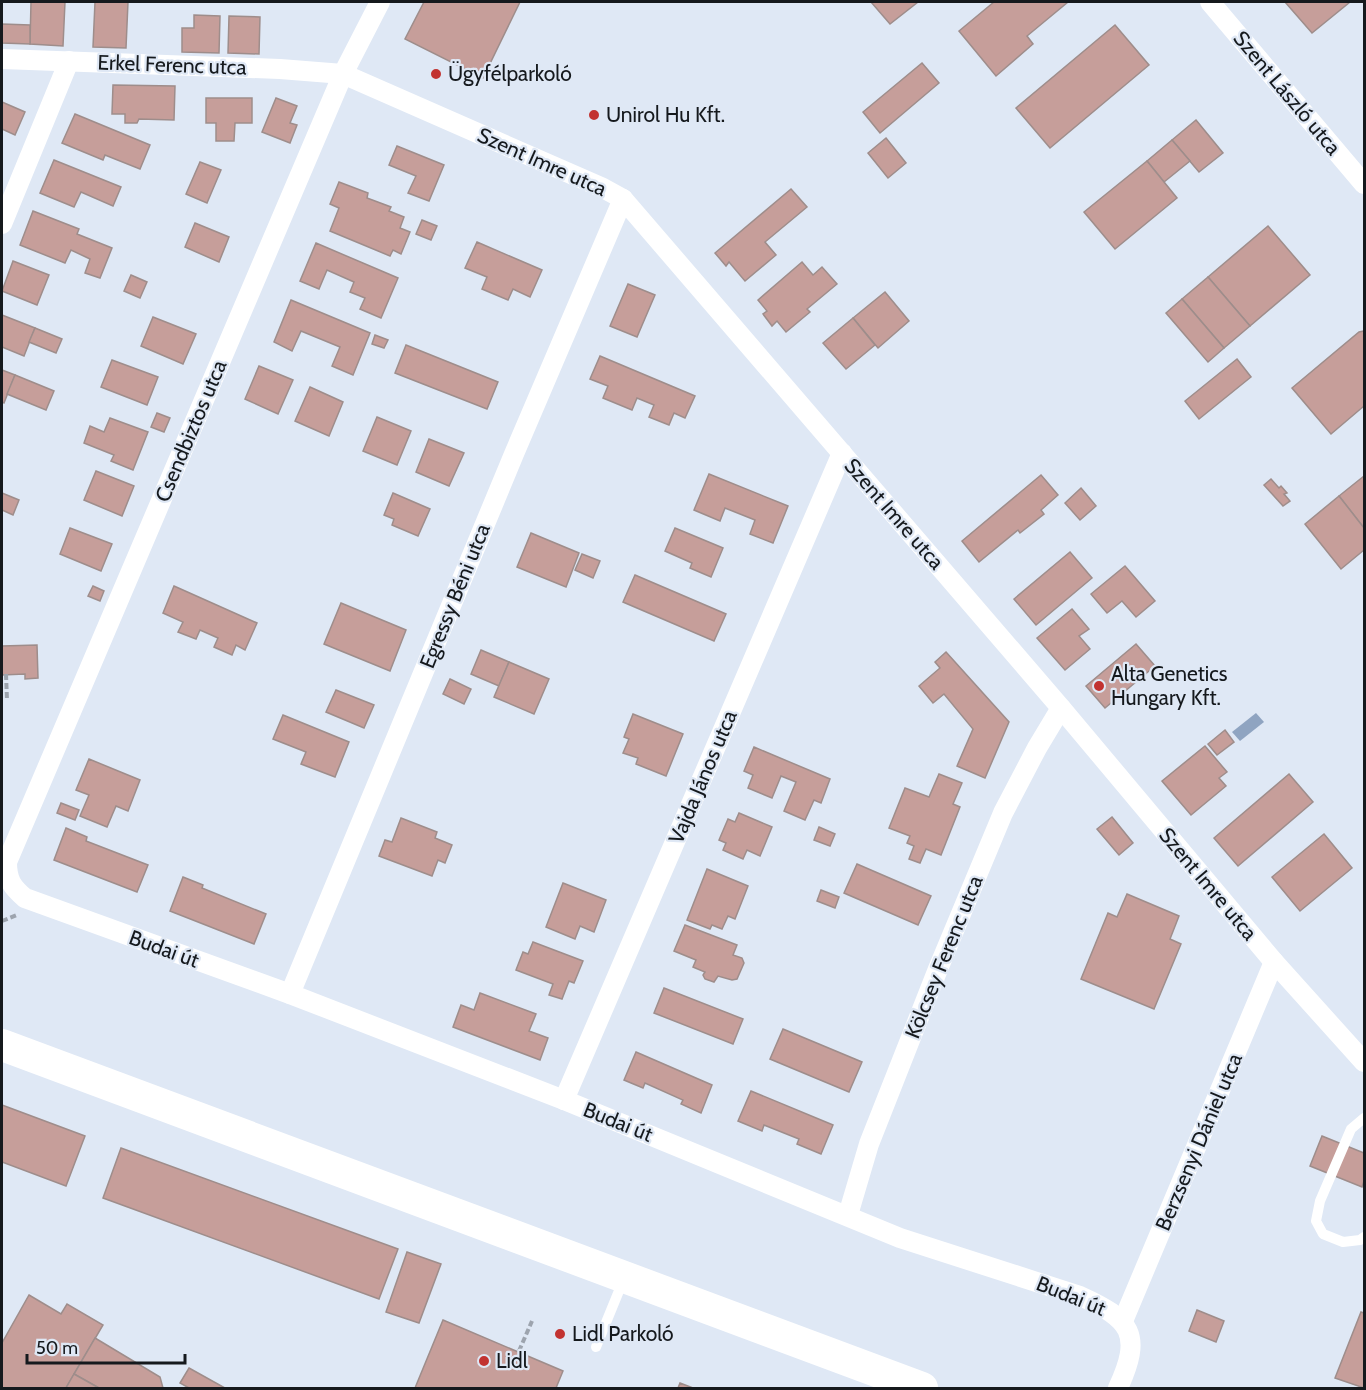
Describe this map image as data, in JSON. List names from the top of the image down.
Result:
{
  "streets": {
    "street": [
      "Erkel Ferenc utca",
      "Szent László utca",
      "Szent Imre utca",
      "Csendbiztos utca",
      "Egressy Béni utca",
      "Vajda János utca",
      "Budai út",
      "Kölcsey Ferenc utca",
      "Berzsenyi Dániel utca"
    ]
  },
  "crossings": [
    ["Erkel Ferenc utca", "Szent Imre utca"],
    ["Erkel Ferenc utca", "Csendbiztos utca"],
    ["Szent Imre utca", "Csendbiztos utca"],
    ["Szent Imre utca", "Egressy Béni utca"],
    ["Szent Imre utca", "Vajda János utca"],
    ["Szent Imre utca", "Kölcsey Ferenc utca"],
    ["Szent Imre utca", "Berzsenyi Dániel utca"],
    ["Csendbiztos utca", "Budai út"],
    ["Egressy Béni utca", "Budai út"],
    ["Vajda János utca", "Budai út"],
    ["Budai út", "Kölcsey Ferenc utca"],
    ["Budai út", "Berzsenyi Dániel utca"]
  ],
  "places": [
    "Ügyfélparkoló",
    "Unirol Hu Kft.",
    "Alta Genetics Hungary Kft.",
    "Lidl Parkoló",
    "Lidl"
  ],
  "scale_bar": "50 m"
}
